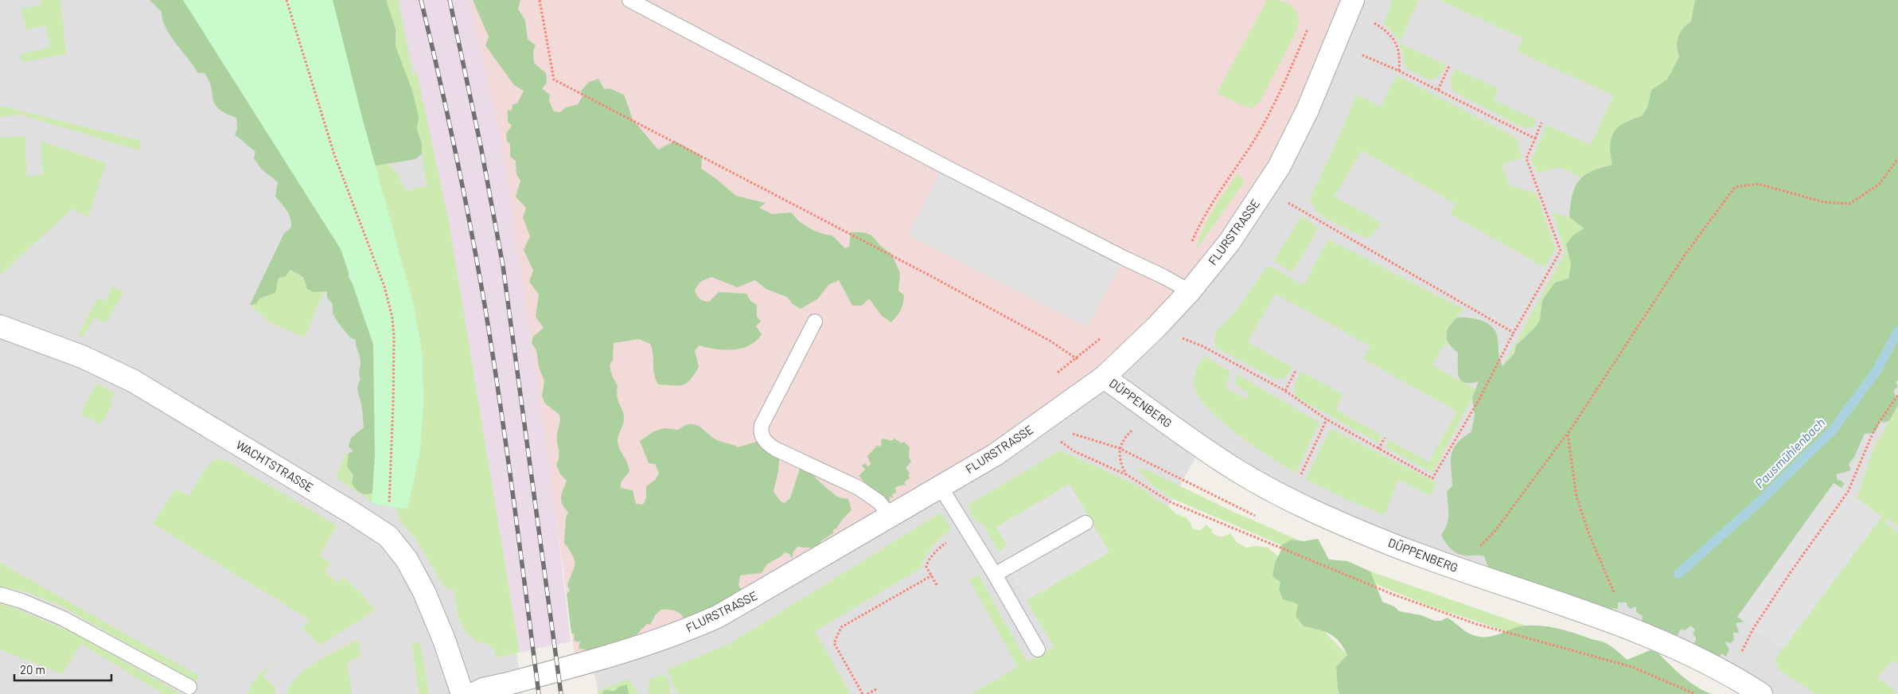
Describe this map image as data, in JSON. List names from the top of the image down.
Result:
{
  "streets": {
    "street": ["FLURSTRASSE", "DÜPPENBERG", "WACHTSTRASSE"]
  },
  "crossings": [
    ["FLURSTRASSE", "DÜPPENBERG"]
  ],
  "water": ["Pausmühlenbach"],
  "scale_bar": "20 m"
}
